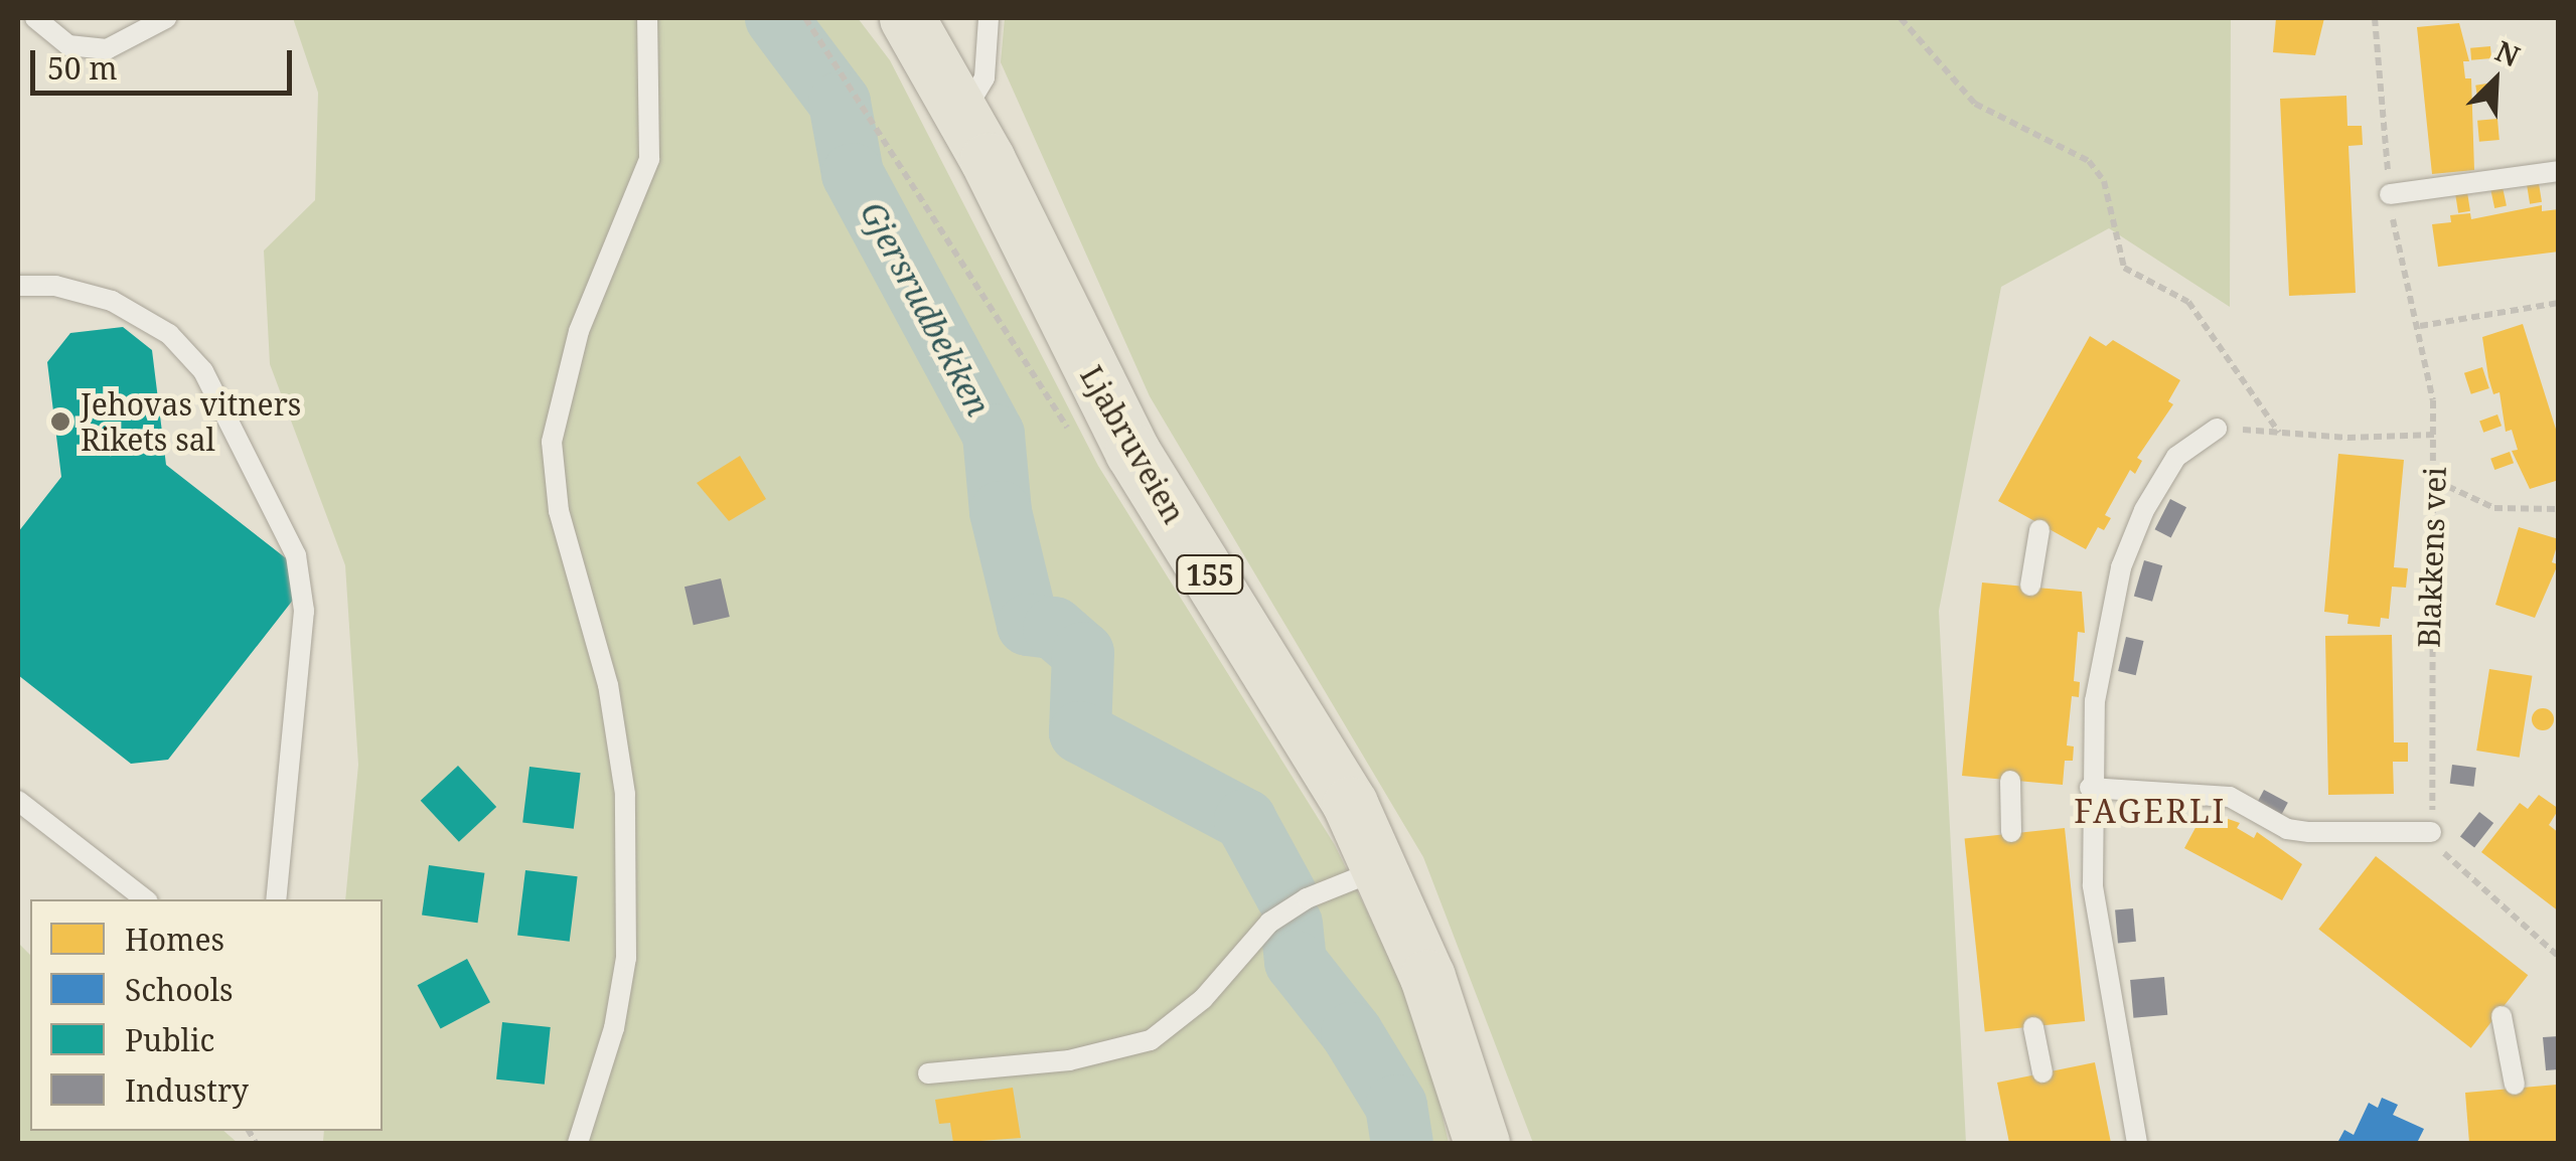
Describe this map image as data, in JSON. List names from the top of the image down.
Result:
{
  "streets": {
    "main road": ["Ljabruveien", "155"],
    "path": ["Blakkens vei"]
  },
  "districts": ["FAGERLI"],
  "water": ["Gjersrudbekken"],
  "places": ["Jehovas vitners Rikets sal"],
  "legend": [
    "Homes",
    "Schools",
    "Public",
    "Industry"
  ],
  "scale_bar": "50 m",
  "north": "top right"
}
